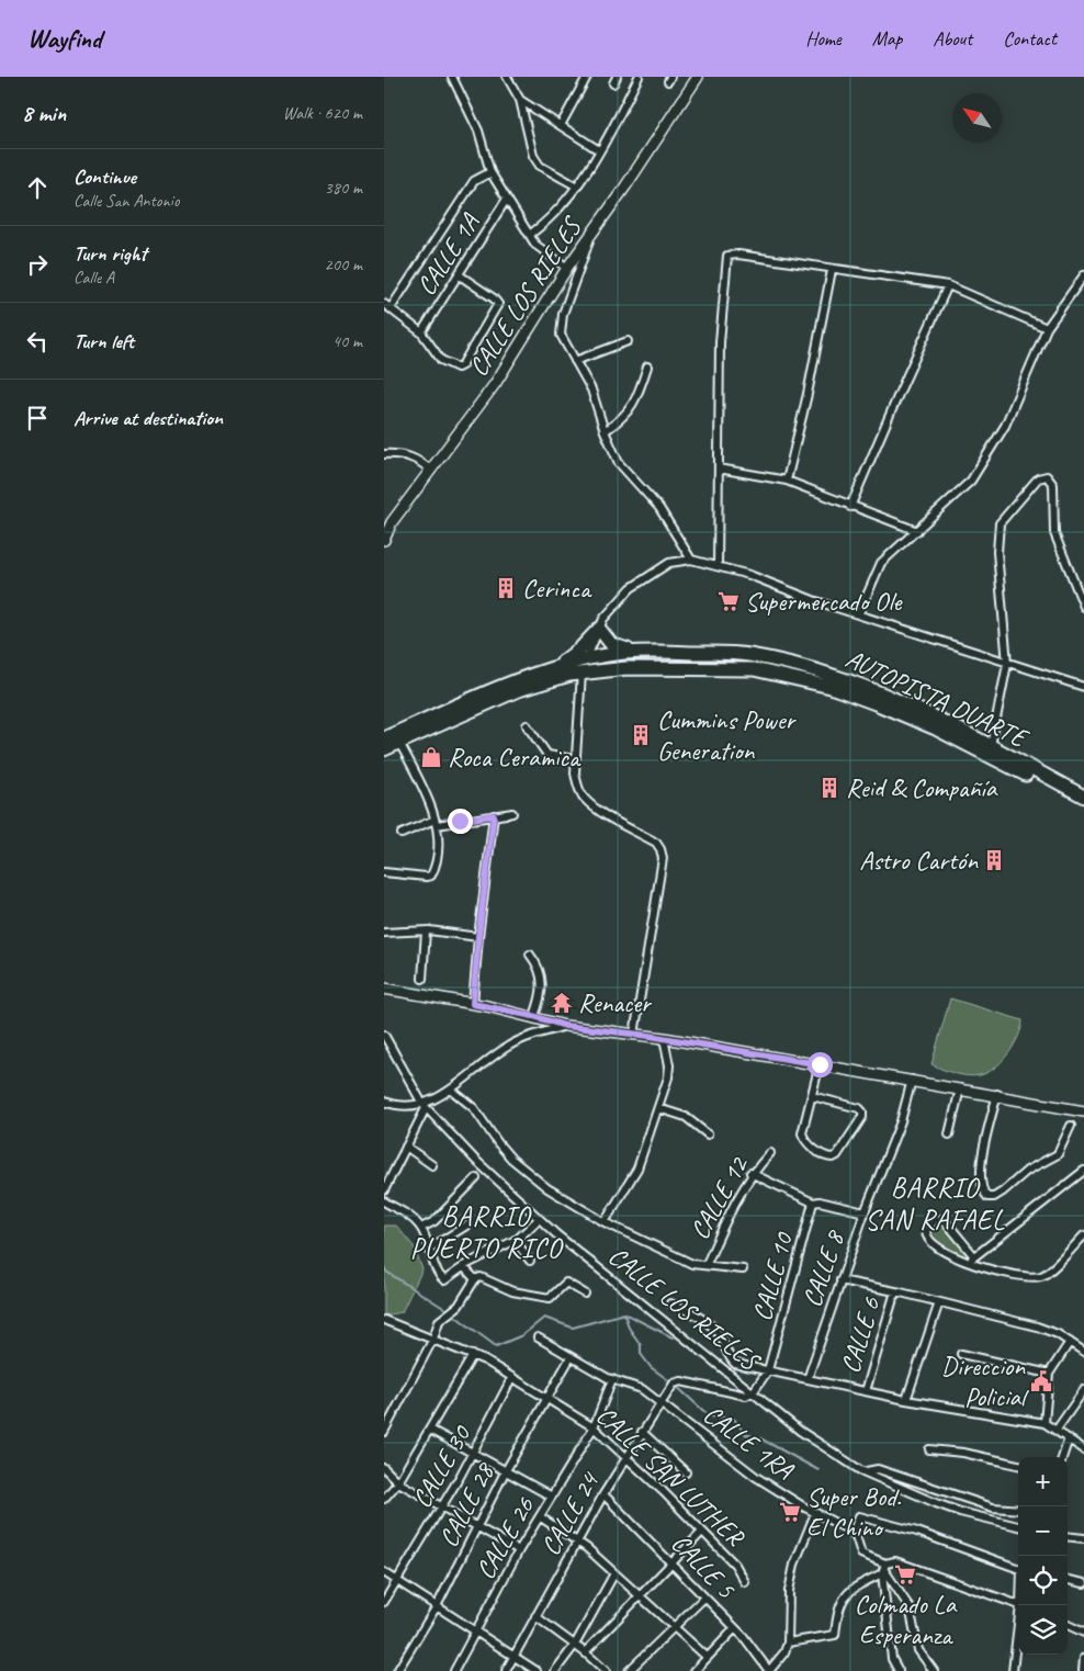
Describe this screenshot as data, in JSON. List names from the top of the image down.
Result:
{
  "streets": {
    "highway": ["AUTOPISTA DUARTE"],
    "street": [
      "CALLE 1A",
      "CALLE LOS RIELES",
      "CALLE 12",
      "CALLE 8",
      "CALLE 10",
      "CALLE 6",
      "CALLE 1RA",
      "CALLE 30",
      "CALLE SAN LUTHER",
      "CALLE 28",
      "CALLE 24",
      "CALLE 26",
      "CALLE 5"
    ]
  },
  "crossings": [
    ["CALLE LOS RIELES", "CALLE 10"],
    ["CALLE LOS RIELES", "CALLE 24"],
    ["CALLE 10", "CALLE 24"],
    ["CALLE 1RA", "CALLE 28"],
    ["CALLE 1RA", "CALLE 24"],
    ["CALLE 1RA", "CALLE 26"],
    ["CALLE 30", "CALLE SAN LUTHER"],
    ["CALLE SAN LUTHER", "CALLE 28"],
    ["CALLE SAN LUTHER", "CALLE 24"],
    ["CALLE SAN LUTHER", "CALLE 26"],
    ["CALLE 24", "CALLE 5"]
  ],
  "districts": ["BARRIO SAN RAFAEL", "BARRIO PUERTO RICO"],
  "places": {
    "building": [
      "Cerinca",
      "Cummins Power Generation",
      "Reid & Compañía",
      "Astro Cartón"
    ],
    "supermarket": ["Supermercado Ole", "Super Bod. El Chino", "Colmado La Esperanza"],
    "shop": ["Roca Ceramica"],
    "temple": ["Renacer"],
    "public building": ["Direccion Policial"]
  },
  "north": "top left",
  "page": {
    "header": "Wayfind",
    "nav": [
      "Home",
      "Map",
      "About",
      "Contact"
    ],
    "heading": ["8 min", "Walk · 620 m"],
    "list": [
      ["Continue", "Calle San Antonio", "380 m"],
      ["Turn right", "Calle A", "200 m"],
      ["Turn left", "40 m"],
      "Arrive at destination"
    ],
    "map_buttons": ["+", "−"]
  }
}
